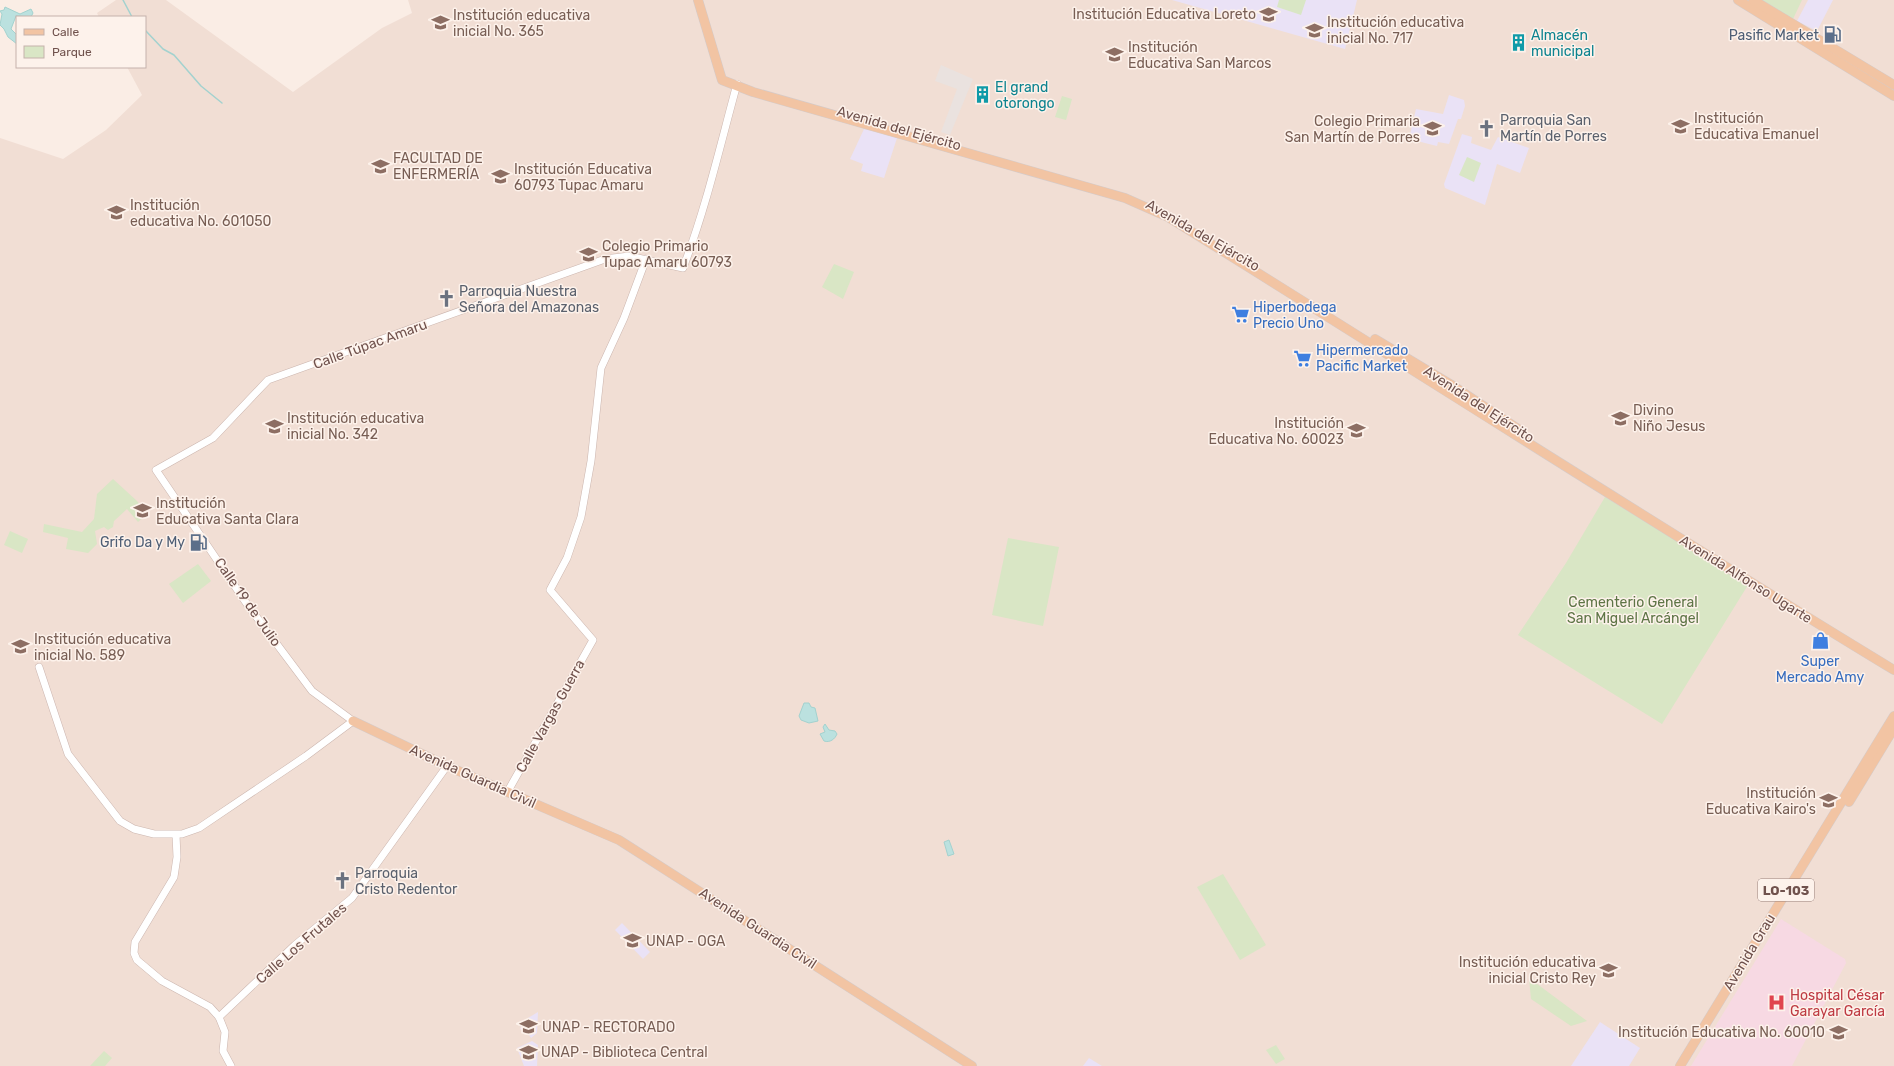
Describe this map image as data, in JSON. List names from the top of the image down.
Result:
{
  "streets": {
    "main road": [
      "Avenida del Ejército",
      "Avenida Alfonso Ugarte",
      "Avenida Guardia Civil",
      "LO-103",
      "Avenida Grau"
    ],
    "street": [
      "Calle Túpac Amaru",
      "Calle 19 de Julio",
      "Calle Vargas Guerra",
      "Calle Los Frutales"
    ]
  },
  "crossings": [
    ["Avenida del Ejército", "Calle Túpac Amaru"],
    ["Avenida del Ejército", "Avenida Alfonso Ugarte"],
    ["Calle Túpac Amaru", "Calle 19 de Julio"],
    ["Calle Túpac Amaru", "Calle Vargas Guerra"],
    ["Calle 19 de Julio", "Avenida Guardia Civil"],
    ["Calle Vargas Guerra", "Avenida Guardia Civil"],
    ["Avenida Guardia Civil", "Calle Los Frutales"]
  ],
  "parks": ["Cementerio General San Miguel Arcángel"],
  "places": {
    "school or university": [
      "Institución Educativa Loreto",
      "Institución educativa inicial No. 365",
      "Institución educativa inicial No. 717",
      "Institución Educativa San Marcos",
      "Institución Educativa Emanuel",
      "Colegio Primaria San Martín de Porres",
      "FACULTAD DE ENFERMERÍA",
      "Institución Educativa 60793 Tupac Amaru",
      "Institución educativa No. 601050",
      "Colegio Primario Tupac Amaru 60793",
      "Divino Niño Jesus",
      "Institución educativa inicial No. 342",
      "Institución Educativa No. 60023",
      "Institución Educativa Santa Clara",
      "Institución educativa inicial No. 589",
      "Institución Educativa Kairo's",
      "UNAP - OGA",
      "Institución educativa inicial Cristo Rey",
      "UNAP - RECTORADO",
      "Institución Educativa No. 60010",
      "UNAP - Biblioteca Central"
    ],
    "fuel station": ["Pasific Market", "Grifo Da y My"],
    "building": ["Almacén municipal", "El grand otorongo"],
    "church": ["Parroquia San Martín de Porres", "Parroquia Nuestra Señora del Amazonas", "Parroquia Cristo Redentor"],
    "supermarket": ["Hiperbodega Precio Uno", "Hipermercado Pacific Market"],
    "shop": ["Super Mercado Amy"],
    "hospital": ["Hospital César Garayar García"]
  },
  "legend": ["Calle", "Parque"]
}
